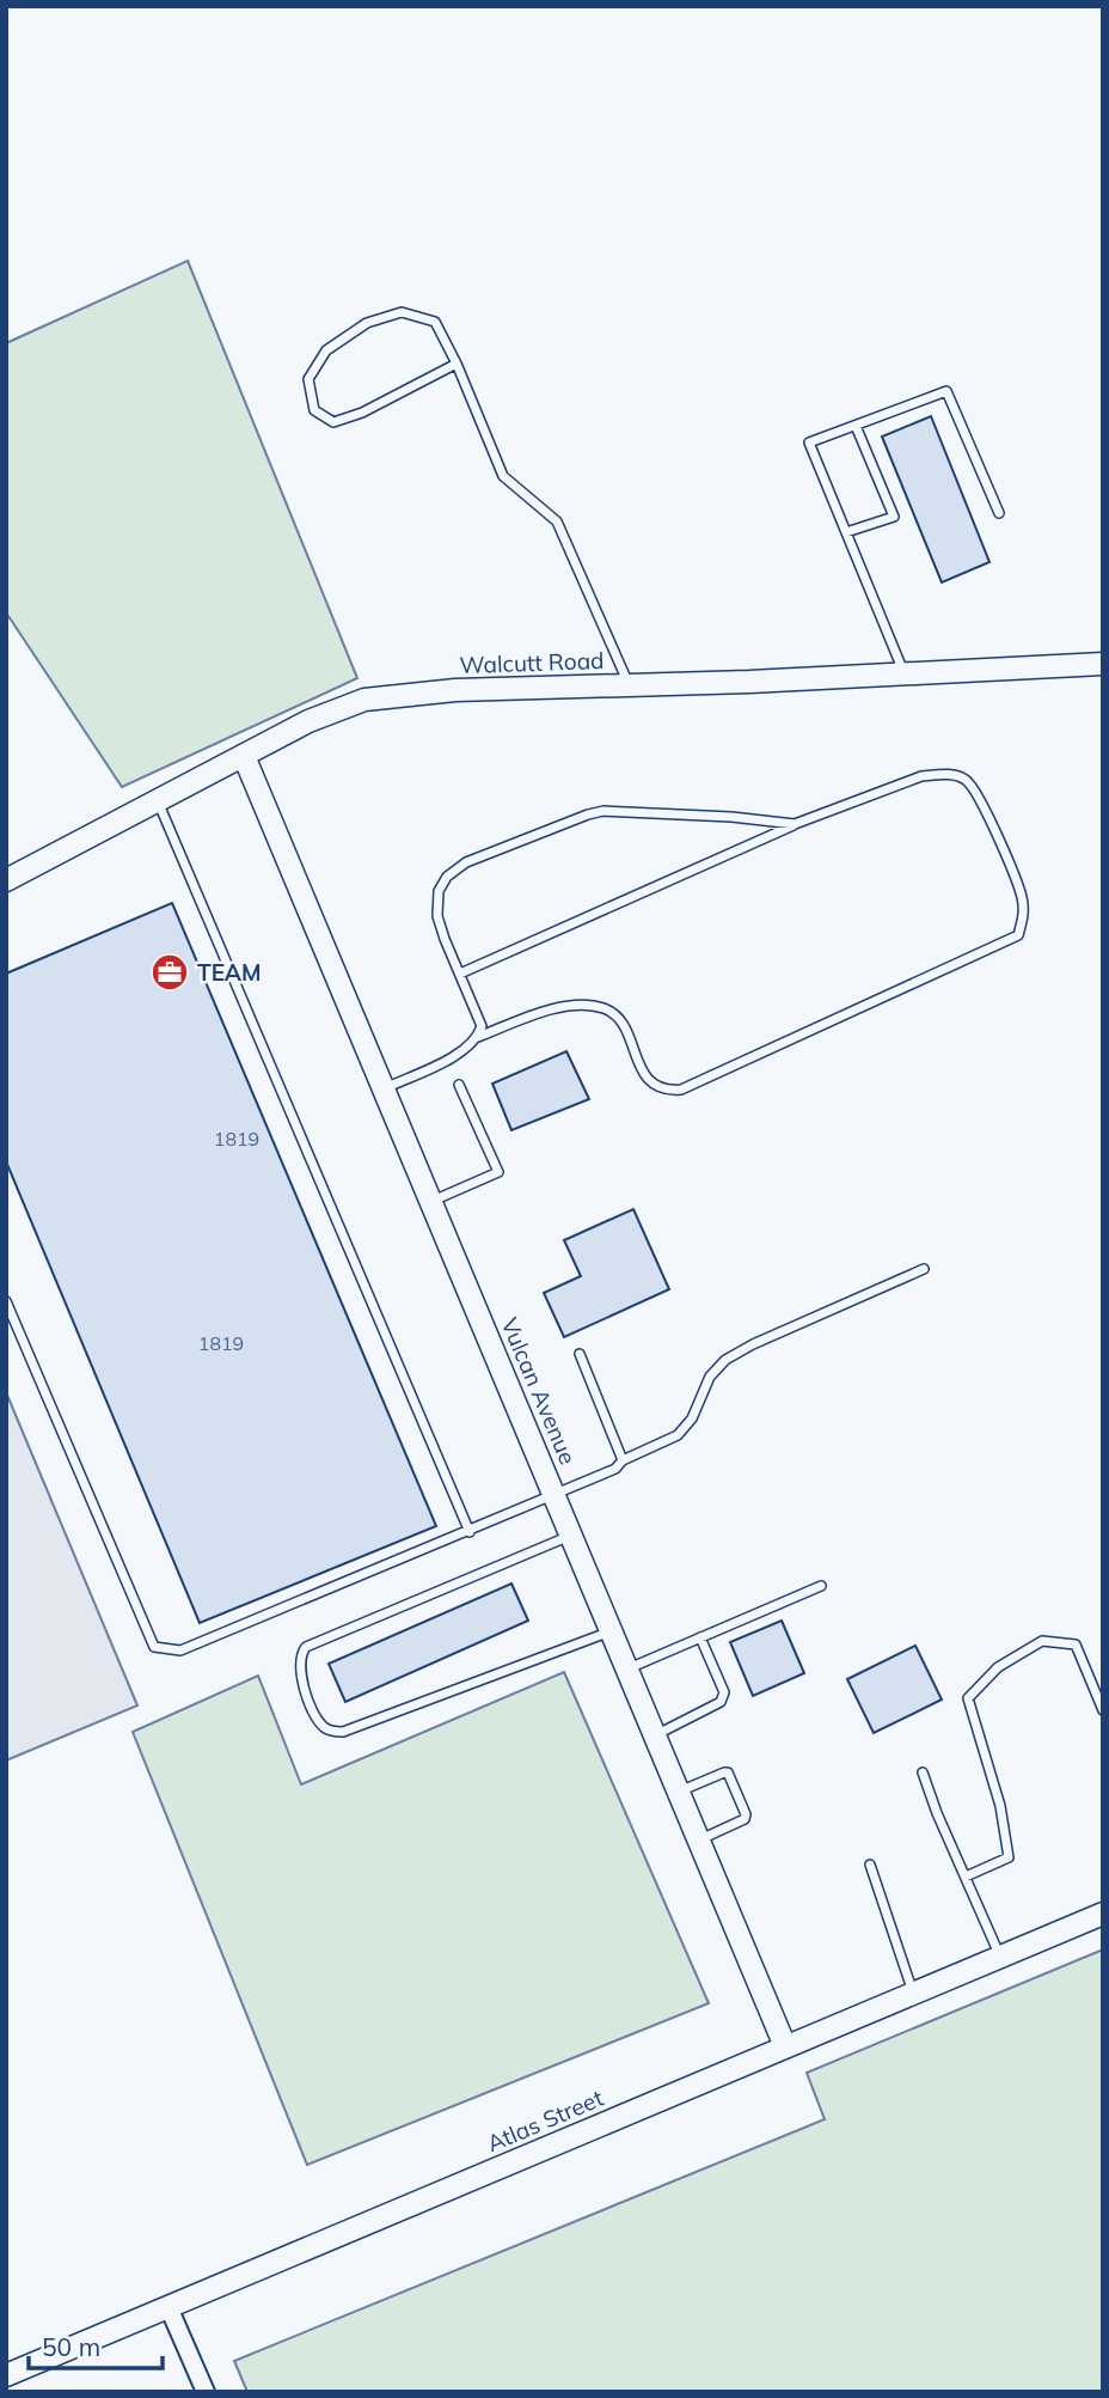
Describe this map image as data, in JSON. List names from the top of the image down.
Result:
{
  "streets": {
    "street": ["Walcutt Road", "Vulcan Avenue", "Atlas Street"]
  },
  "crossings": [
    ["Walcutt Road", "Vulcan Avenue"],
    ["Vulcan Avenue", "Atlas Street"]
  ],
  "places": {
    "office": ["TEAM"]
  },
  "house_numbers": ["1819", "1819"],
  "scale_bar": "50 m"
}
